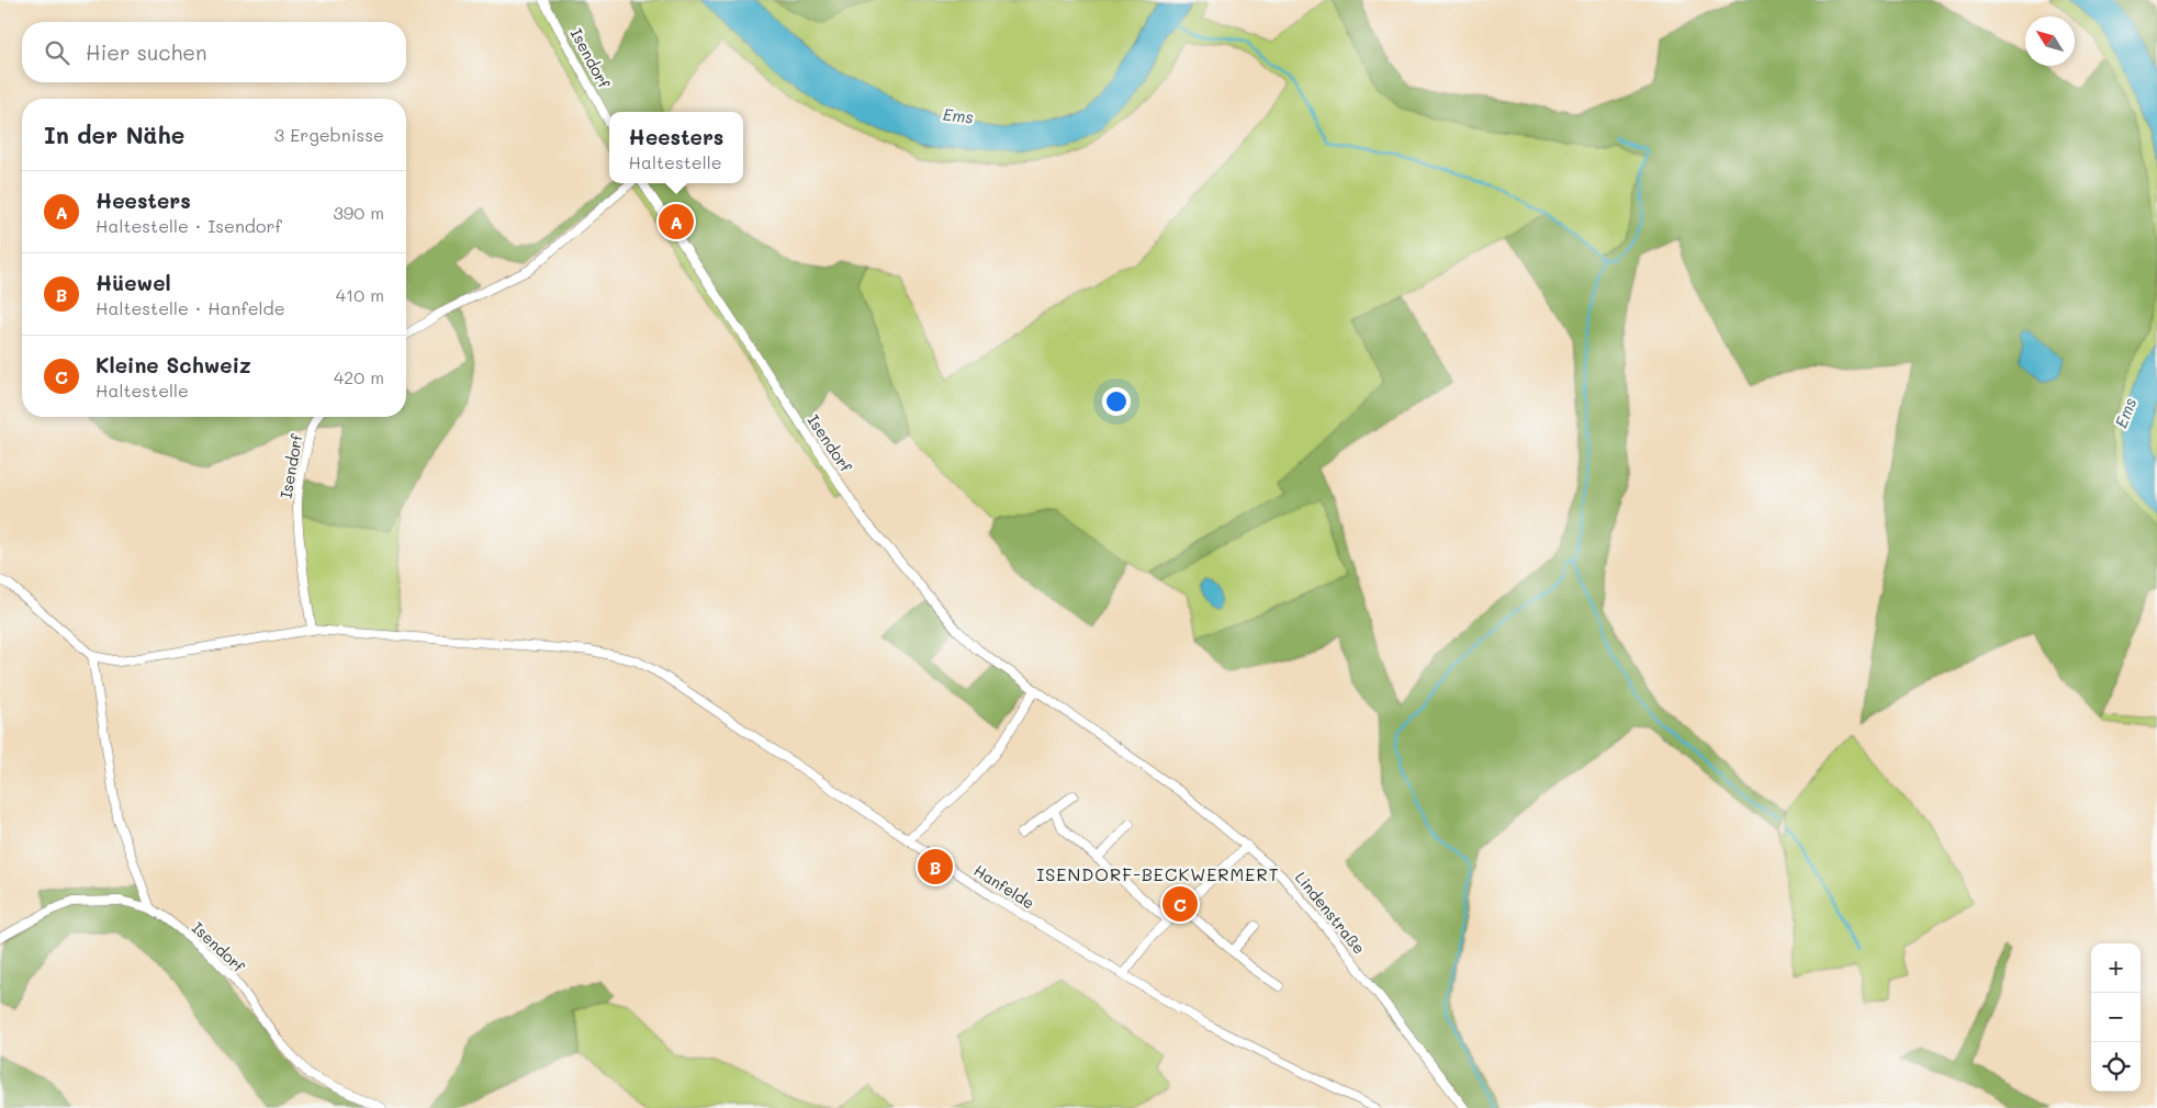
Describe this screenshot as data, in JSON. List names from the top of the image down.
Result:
{
  "streets": {
    "street": ["Isendorf", "Hanfelde", "Lindenstraße"]
  },
  "crossings": [
    ["Isendorf", "Hanfelde"],
    ["Isendorf", "Lindenstraße"]
  ],
  "districts": ["ISENDORF-BECKWERMERT"],
  "water": ["Ems"],
  "north": "top left",
  "page": {
    "search": "Hier suchen",
    "heading": ["In der Nähe", "3 Ergebnisse"],
    "popup": ["Heesters", "Haltestelle"],
    "list": [
      {
        "mark": "A",
        "name": "Heesters",
        "note": "Haltestelle · Isendorf",
        "value": "390 m"
      },
      {
        "mark": "B",
        "name": "Hüewel",
        "note": "Haltestelle · Hanfelde",
        "value": "410 m"
      },
      {
        "mark": "C",
        "name": "Kleine Schweiz",
        "note": "Haltestelle",
        "value": "420 m"
      }
    ],
    "pins": ["A", "B", "C"],
    "map_buttons": ["+", "−"]
  }
}
